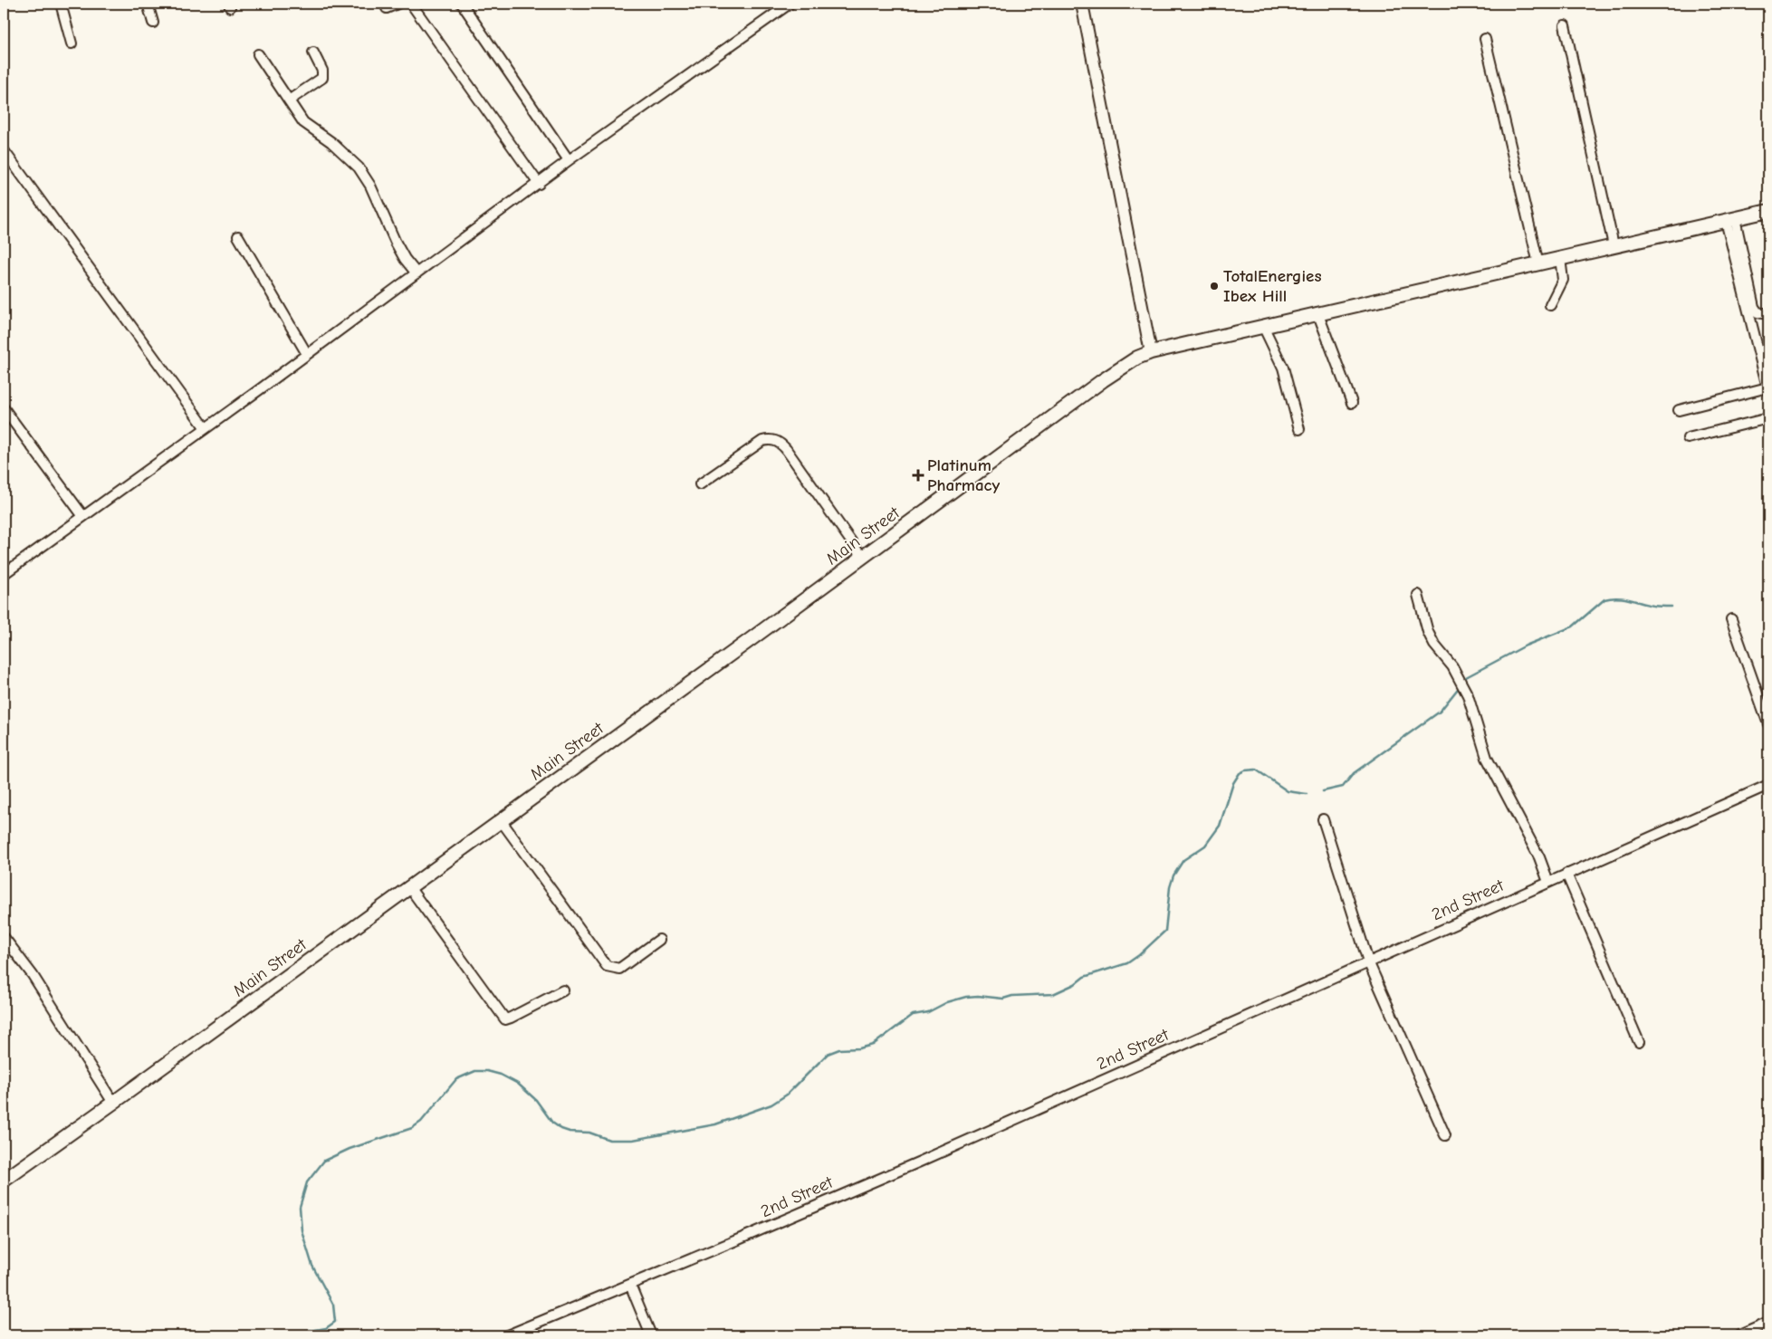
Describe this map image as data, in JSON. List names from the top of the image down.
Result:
{
  "streets": {
    "main road": ["Main Street"],
    "street": ["2nd Street"]
  },
  "places": {
    "other": ["TotalEnergies Ibex Hill"],
    "health": ["Platinum Pharmacy"]
  }
}
